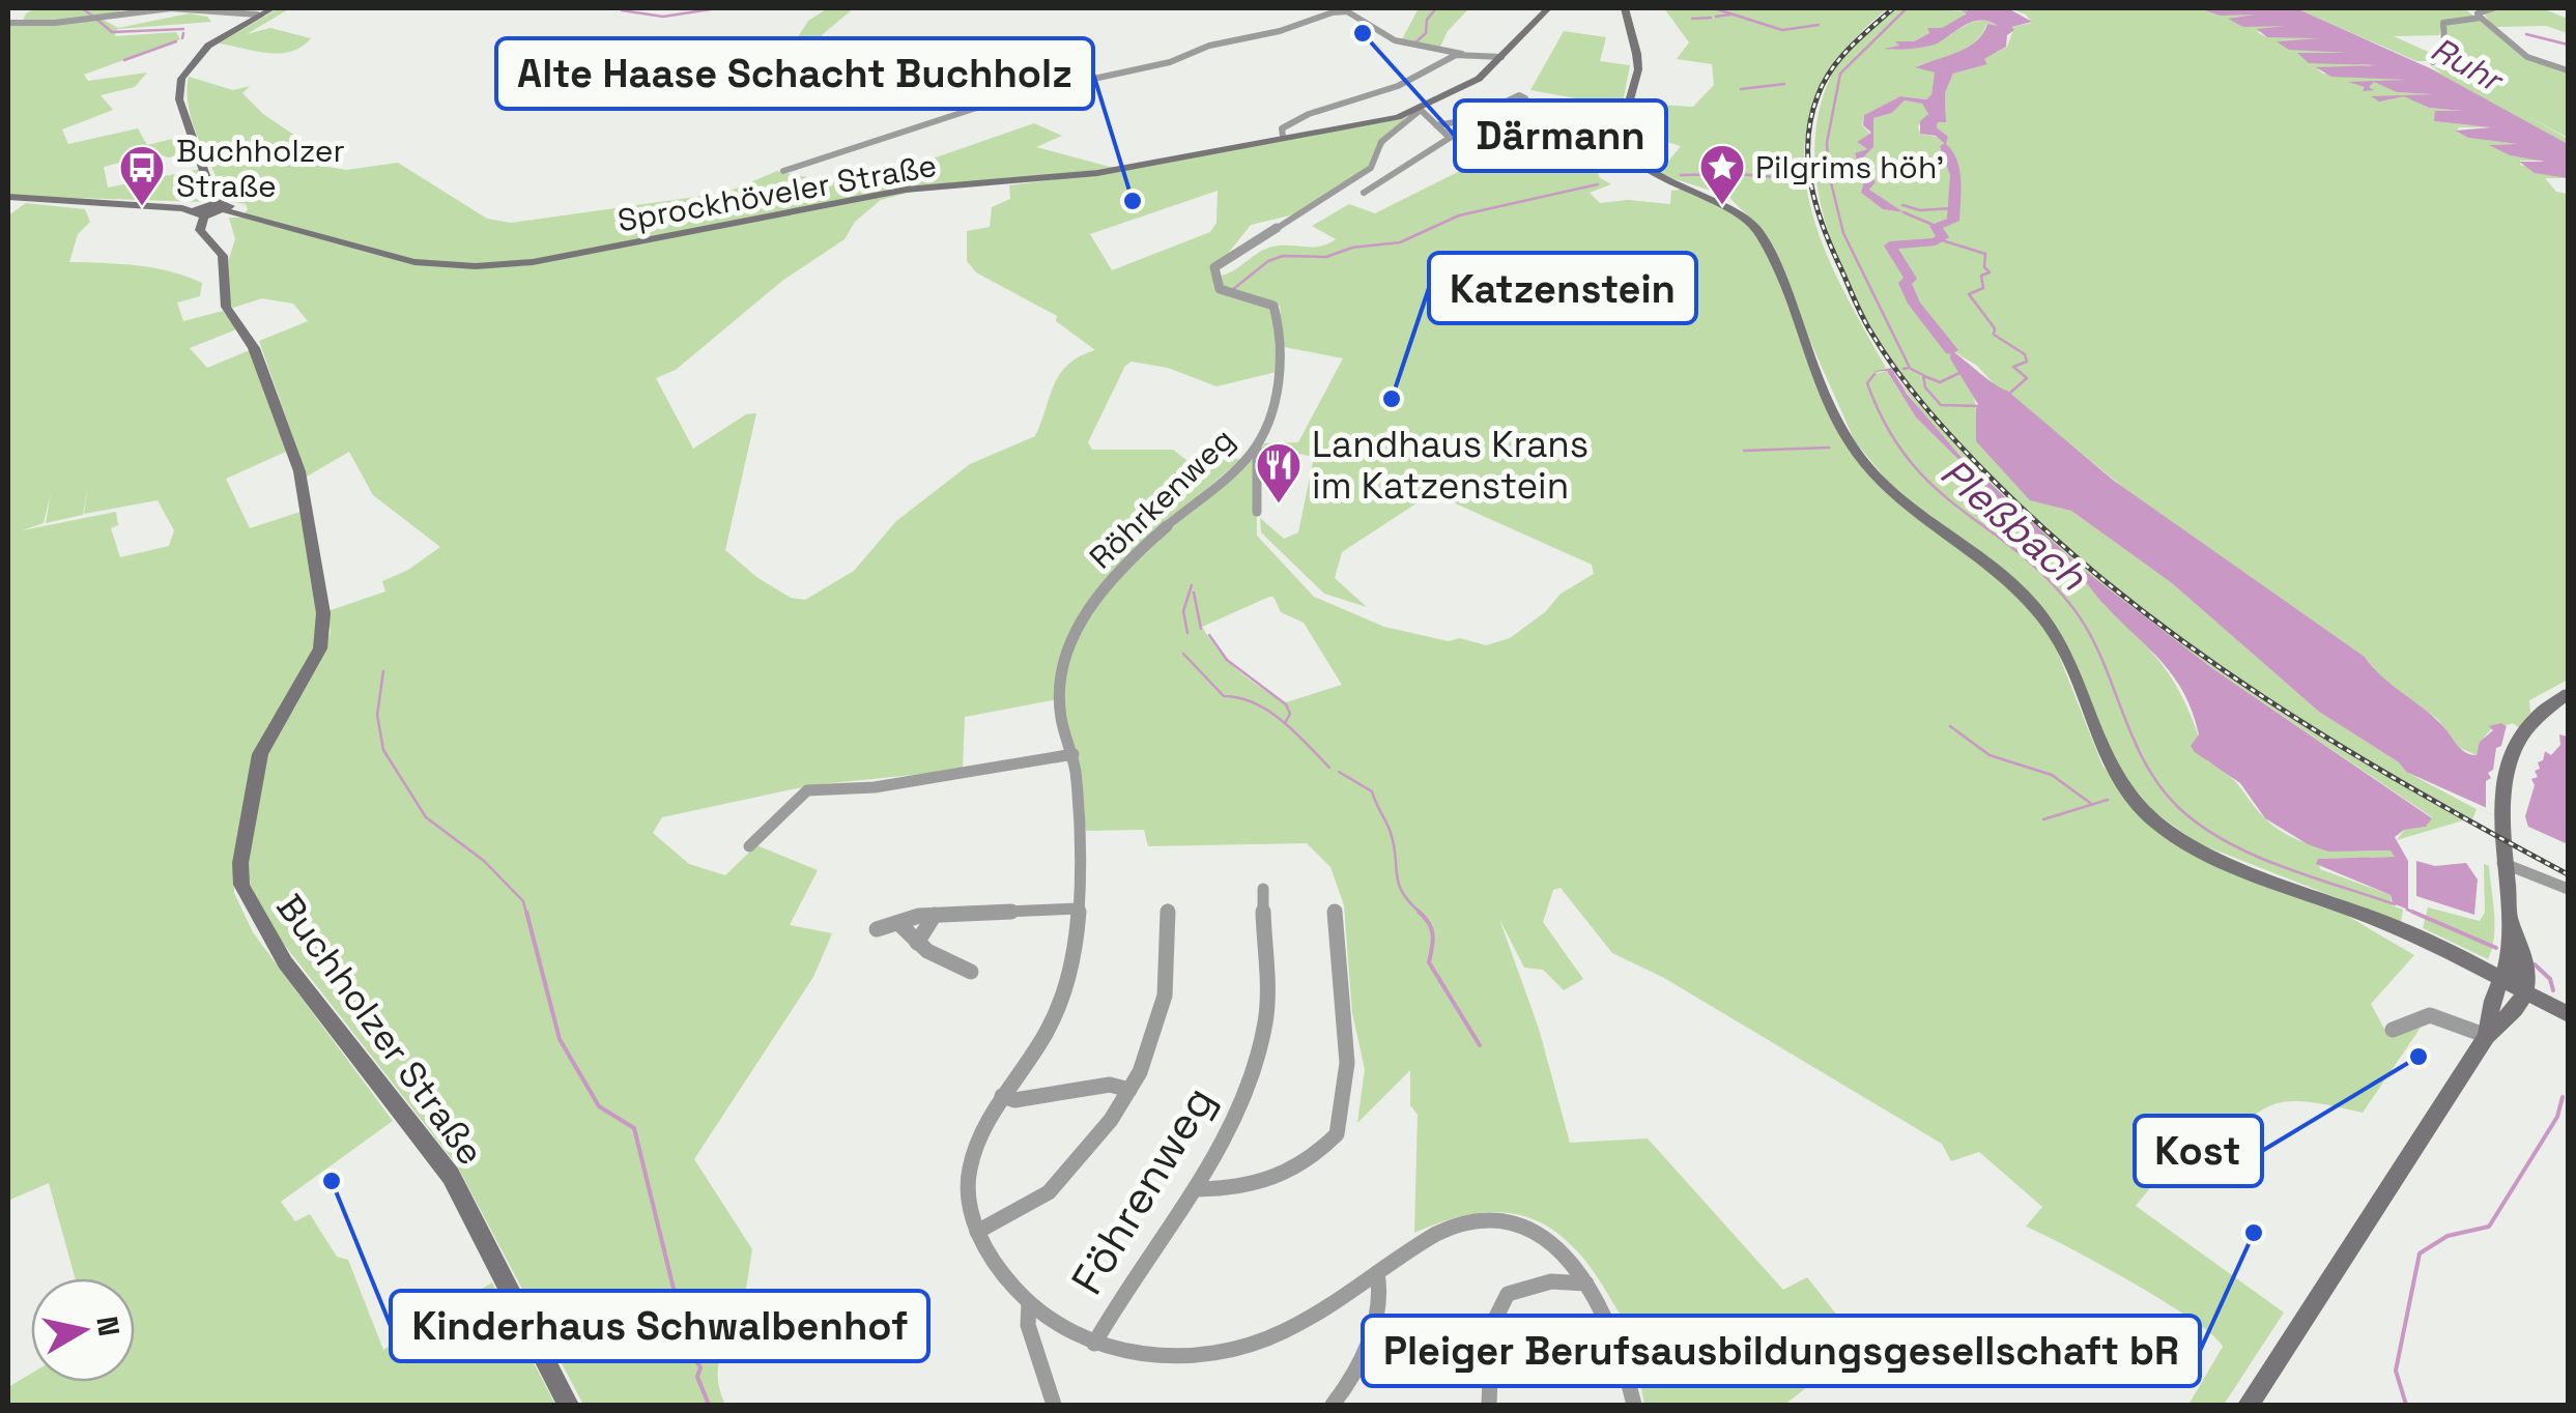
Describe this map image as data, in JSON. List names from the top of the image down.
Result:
{
  "streets": {
    "street": [
      "Sprockhöveler Straße",
      "Röhrkenweg",
      "Buchholzer Straße",
      "Föhrenweg"
    ]
  },
  "crossings": [
    ["Sprockhöveler Straße", "Röhrkenweg"],
    ["Sprockhöveler Straße", "Buchholzer Straße"]
  ],
  "water": ["Ruhr", "Pleßbach"],
  "places": {
    "other": [
      "Därmann",
      "Alte Haase Schacht Buchholz",
      "Katzenstein",
      "Kost",
      "Kinderhaus Schwalbenhof",
      "Pleiger Berufsausbildungsgesellschaft bR"
    ],
    "place": ["Pilgrims höh'"],
    "bus stop": ["Buchholzer Straße"],
    "restaurant": ["Landhaus Krans im Katzenstein"]
  },
  "north": "right"
}
